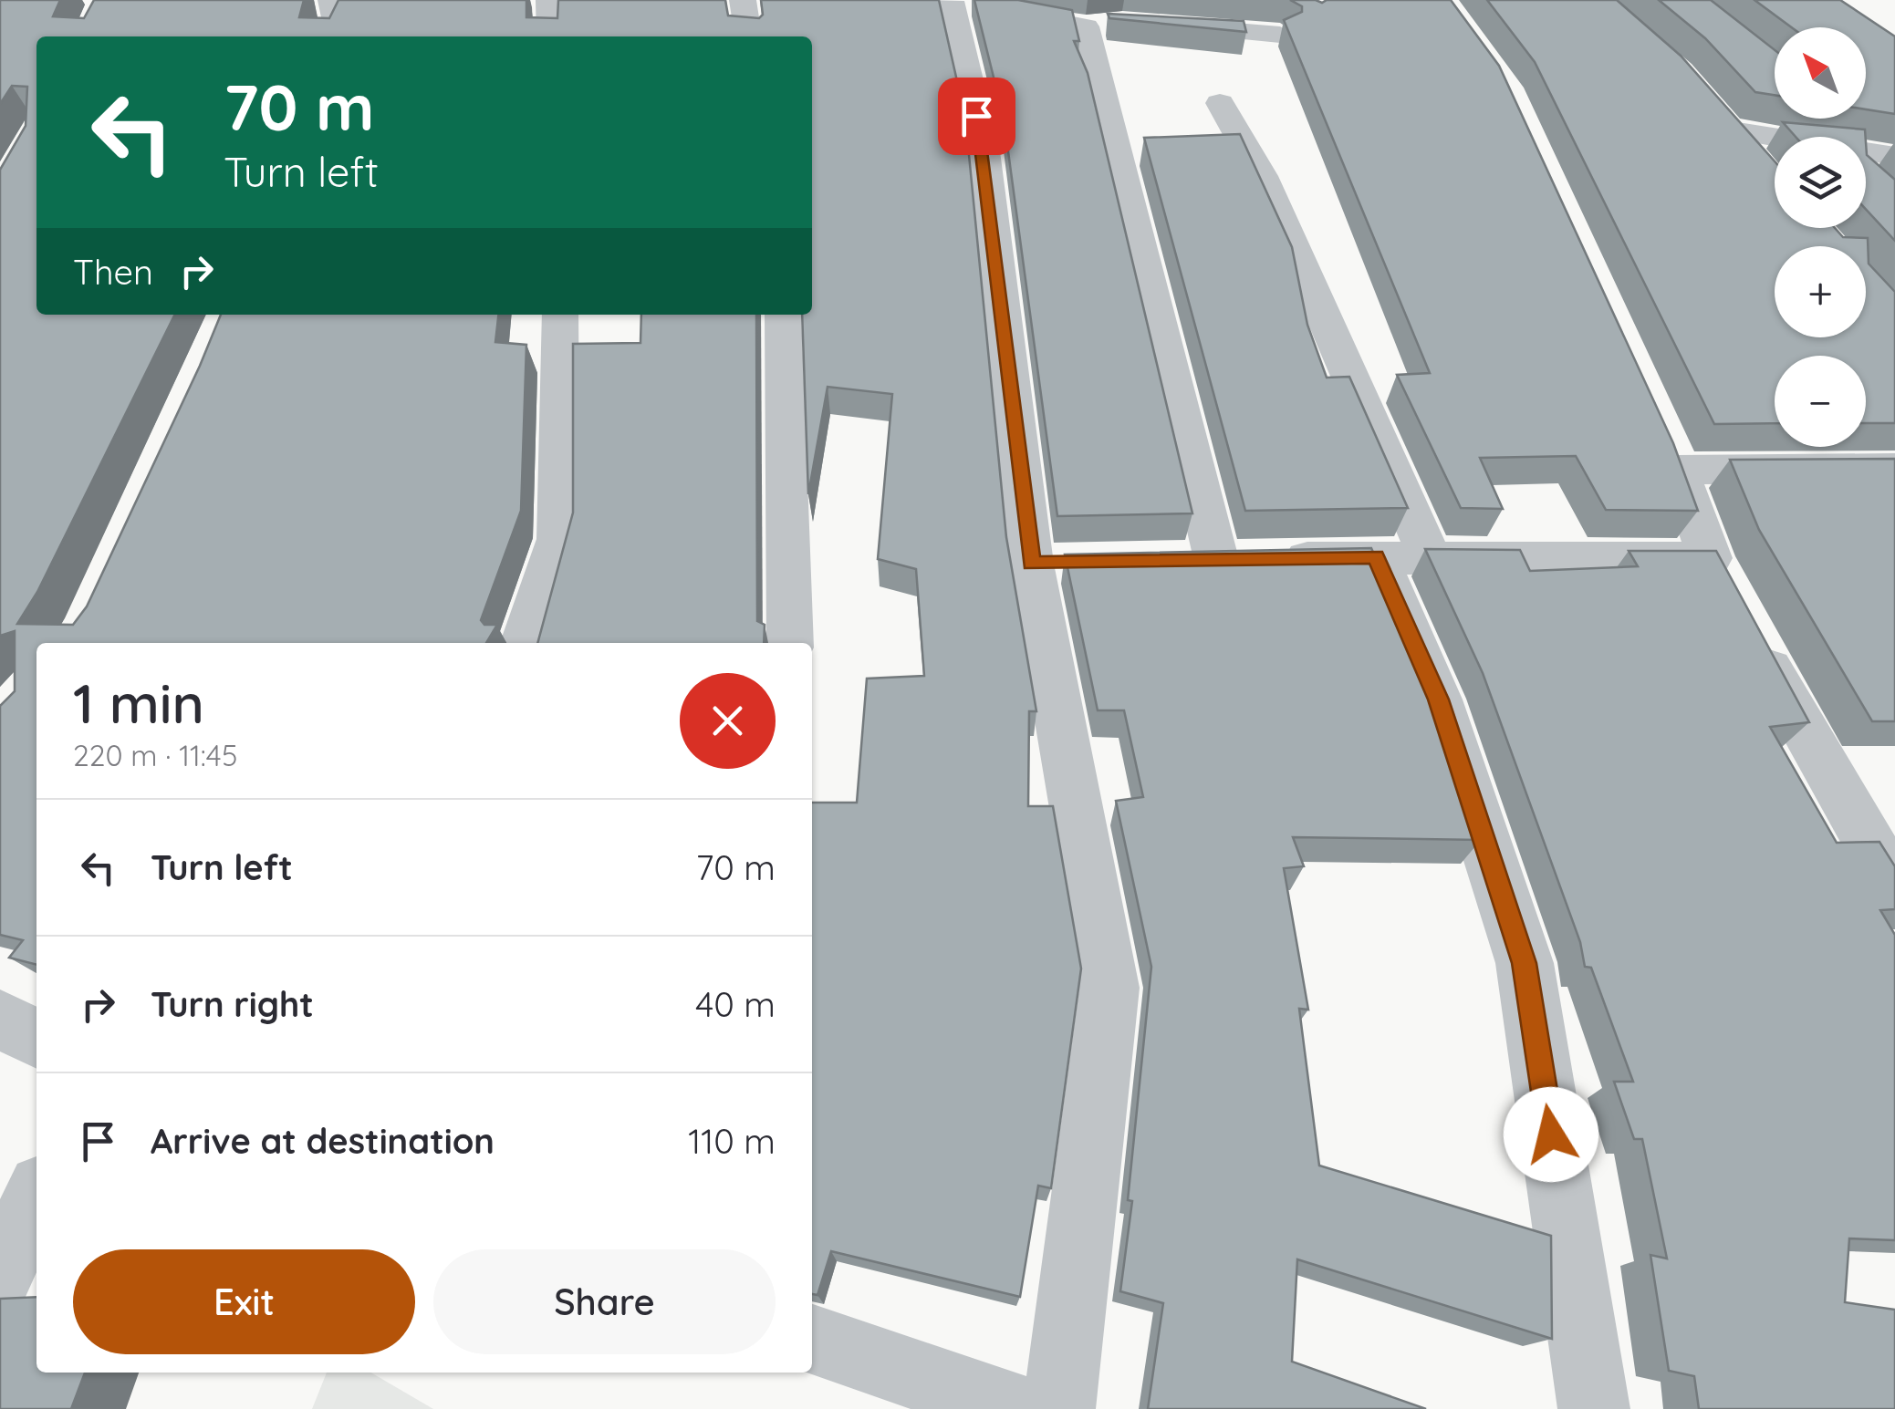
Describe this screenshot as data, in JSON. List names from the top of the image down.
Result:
{
  "north": "top left",
  "page": {
    "map_buttons": ["+", "−"],
    "turn": ["70 m", "Turn left"],
    "then": "Then",
    "heading": ["1 min", "220 m · 11:45"],
    "list": [
      {
        "name": "Turn left",
        "value": "70 m"
      },
      {
        "name": "Turn right",
        "value": "40 m"
      },
      {
        "name": "Arrive at destination",
        "value": "110 m"
      }
    ],
    "buttons": ["Exit", "Share"]
  }
}
